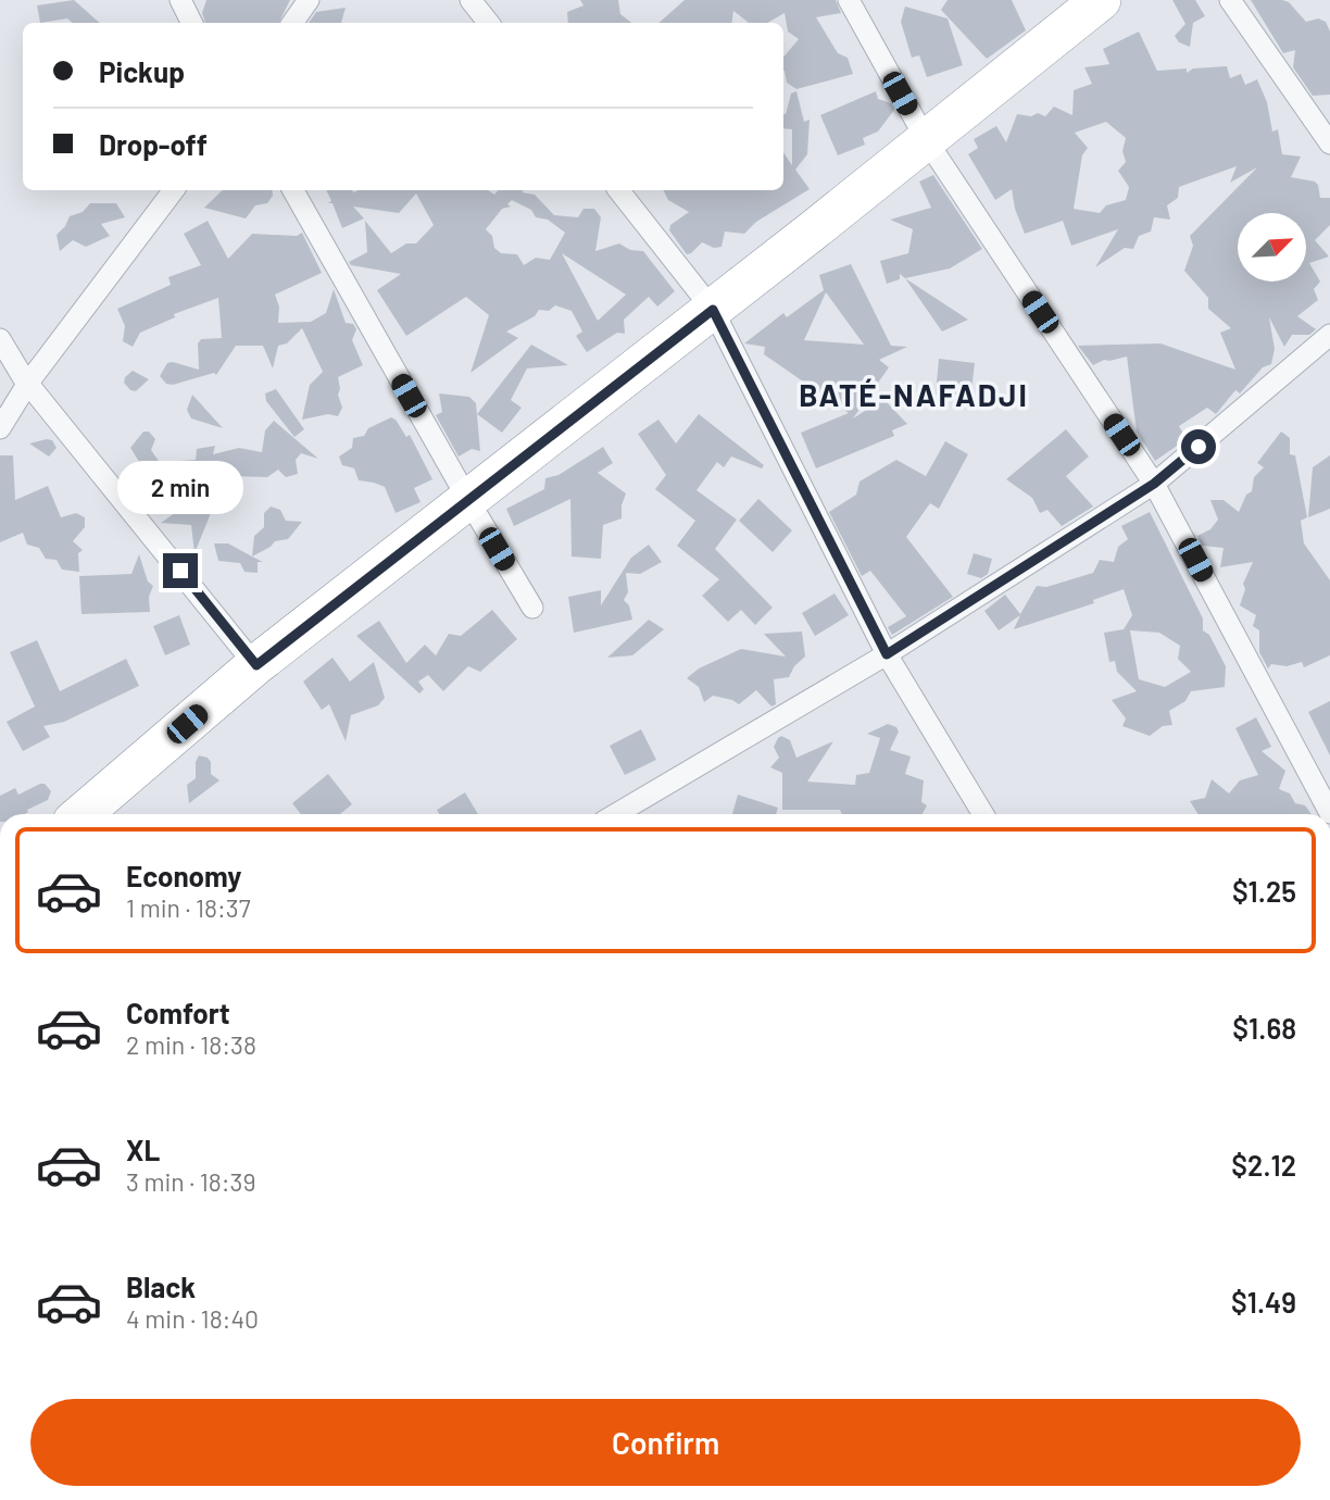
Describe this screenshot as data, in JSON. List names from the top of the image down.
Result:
{
  "districts": ["BATÉ-NAFADJI"],
  "north": "top right",
  "page": {
    "banner": ["Pickup", "Drop-off"],
    "bubble": "2 min",
    "list": [
      {
        "name": "Economy",
        "note": "1 min · 18:37",
        "value": "$1.25"
      },
      {
        "name": "Comfort",
        "note": "2 min · 18:38",
        "value": "$1.68"
      },
      {
        "name": "XL",
        "note": "3 min · 18:39",
        "value": "$2.12"
      },
      {
        "name": "Black",
        "note": "4 min · 18:40",
        "value": "$1.49"
      }
    ],
    "buttons": "Confirm"
  }
}
